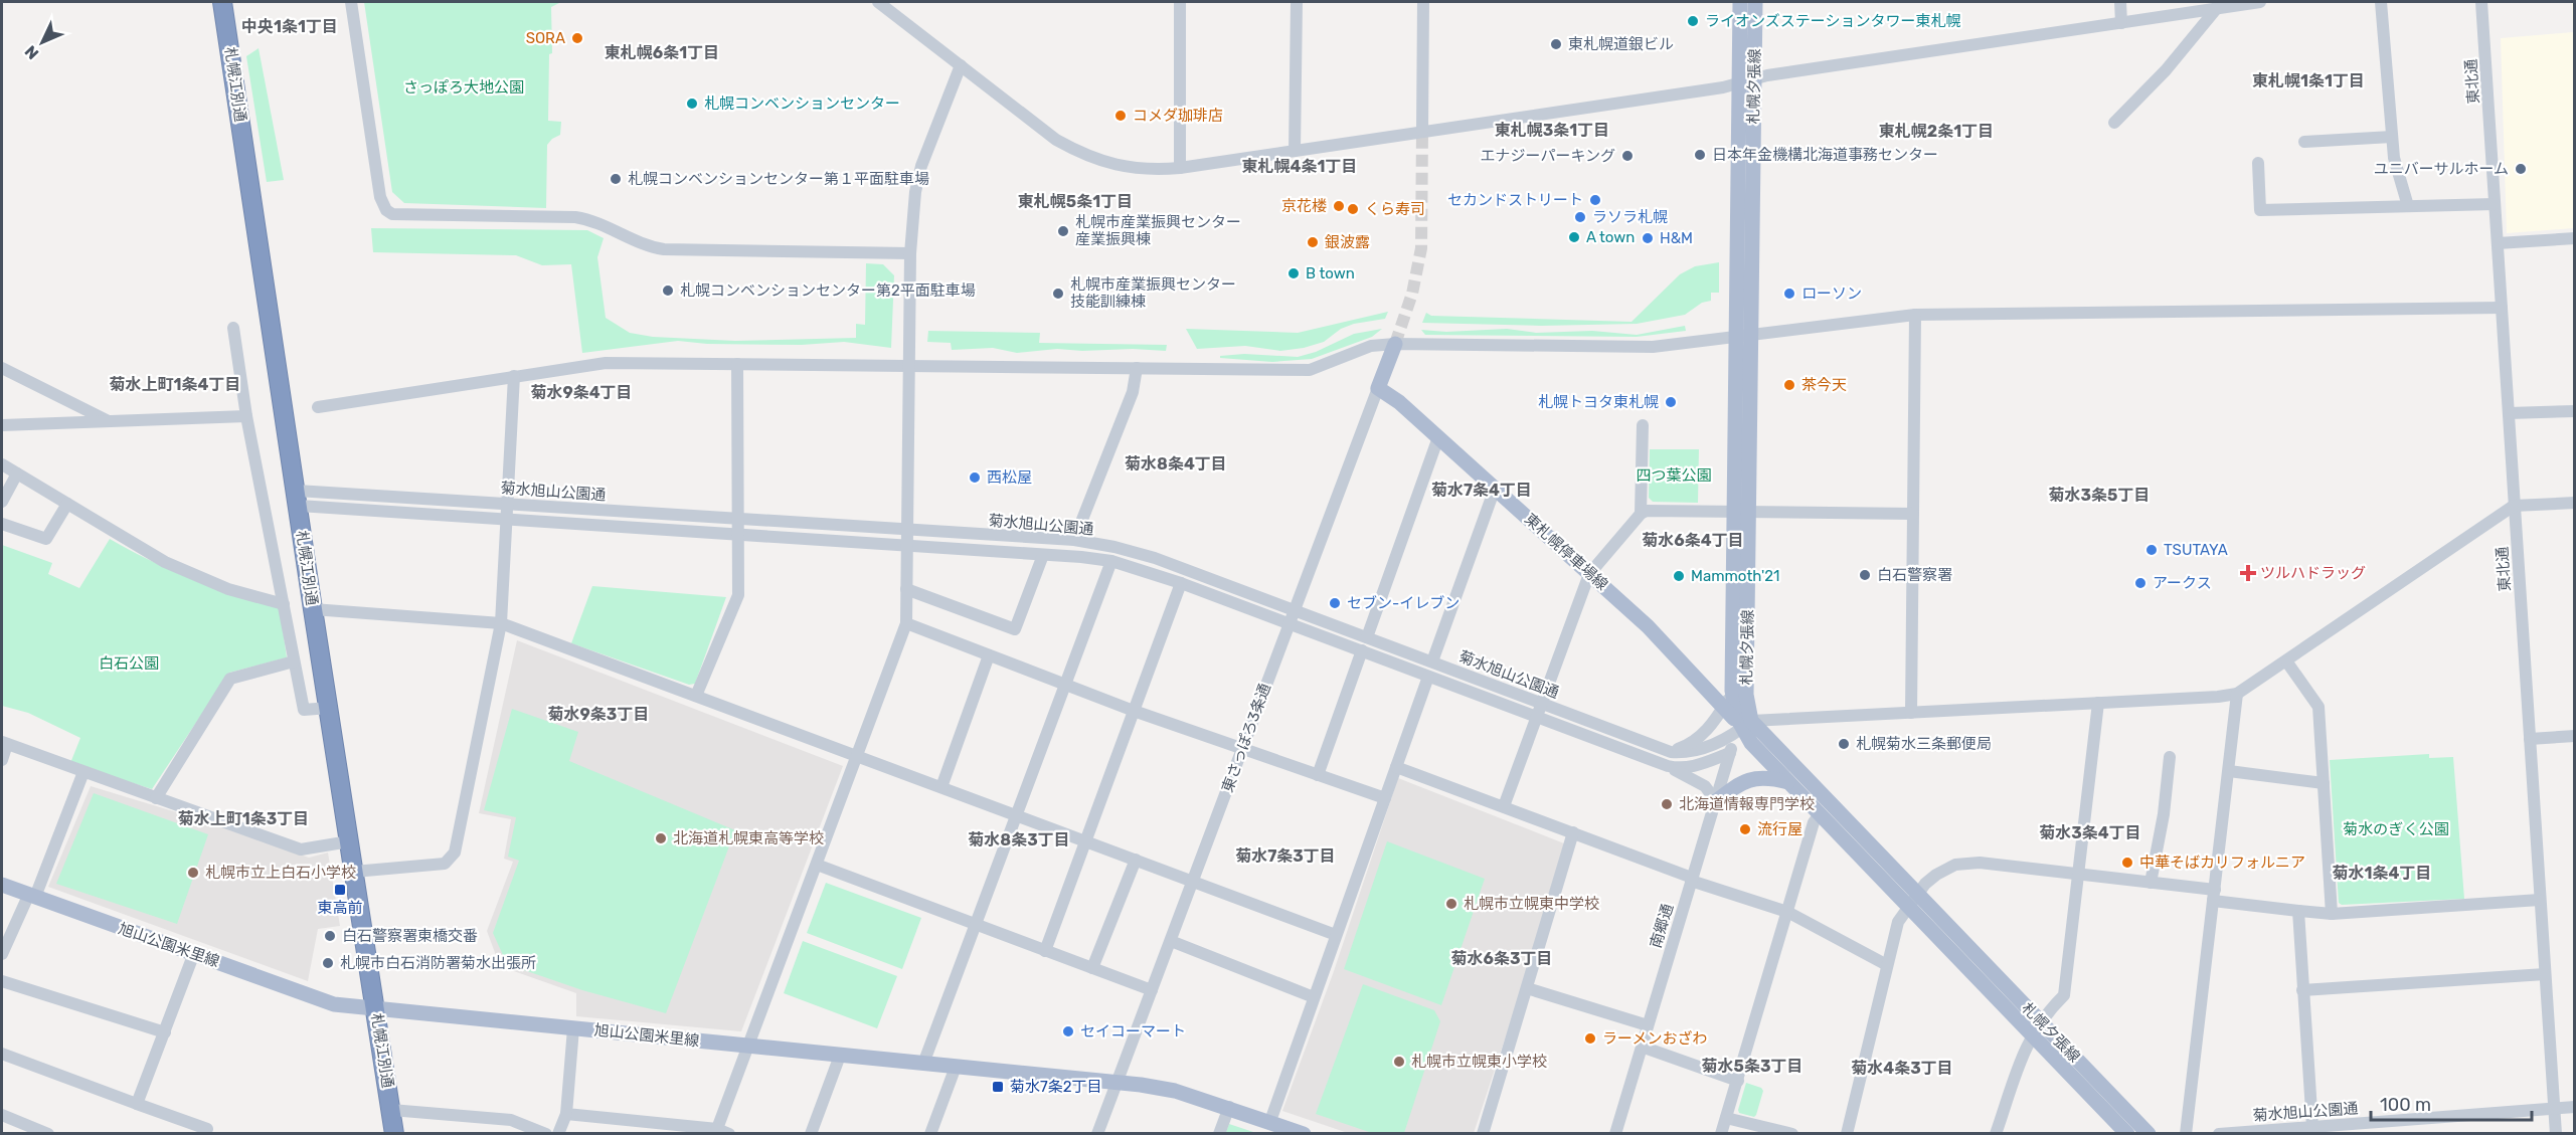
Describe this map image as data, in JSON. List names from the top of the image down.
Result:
{
  "streets": {
    "highway": ["札幌江別通"],
    "main road": [
      "札幌夕張線",
      "東札幌停車場線",
      "東さっぽろ3条通",
      "旭山公園米里線"
    ],
    "street": ["東北通", "菊水旭山公園通", "南郷通"]
  },
  "crossings": [
    ["東北通", "菊水旭山公園通"],
    ["札幌江別通", "菊水旭山公園通"],
    ["札幌江別通", "旭山公園米里線"],
    ["札幌夕張線", "菊水旭山公園通"],
    ["札幌夕張線", "東札幌停車場線"],
    ["札幌夕張線", "南郷通"],
    ["菊水旭山公園通", "東札幌停車場線"],
    ["菊水旭山公園通", "東さっぽろ3条通"],
    ["菊水旭山公園通", "南郷通"],
    ["東札幌停車場線", "東さっぽろ3条通"],
    ["東札幌停車場線", "南郷通"],
    ["東さっぽろ3条通", "旭山公園米里線"]
  ],
  "districts": [
    "中央1条1丁目",
    "東札幌6条1丁目",
    "東札幌1条1丁目",
    "東札幌3条1丁目",
    "東札幌2条1丁目",
    "東札幌4条1丁目",
    "東札幌5条1丁目",
    "菊水上町1条4丁目",
    "菊水9条4丁目",
    "菊水8条4丁目",
    "菊水7条4丁目",
    "菊水3条5丁目",
    "菊水6条4丁目",
    "菊水9条3丁目",
    "菊水上町1条3丁目",
    "菊水3条4丁目",
    "菊水8条3丁目",
    "菊水7条3丁目",
    "菊水1条4丁目",
    "菊水6条3丁目",
    "菊水5条3丁目",
    "菊水4条3丁目"
  ],
  "parks": [
    "さっぽろ大地公園",
    "四つ葉公園",
    "白石公園",
    "菊水のぎく公園"
  ],
  "places": {
    "other": [
      "ライオンズステーションタワー東札幌",
      "SORA",
      "東札幌道銀ビル",
      "札幌コンベンションセンター",
      "コメダ珈琲店",
      "日本年金機構北海道事務センター",
      "エナジーパーキング",
      "ユニバーサルホーム",
      "札幌コンベンションセンター第１平面駐車場",
      "セカンドストリート",
      "京花楼",
      "くら寿司",
      "ラソラ札幌",
      "札幌市産業振興センター 産業振興棟",
      "A town",
      "H&M",
      "銀波露",
      "B town",
      "札幌コンベンションセンター第2平面駐車場",
      "札幌市産業振興センター 技能訓練棟",
      "ローソン",
      "茶今天",
      "札幌トヨタ東札幌",
      "西松屋",
      "TSUTAYA",
      "白石警察署",
      "Mammoth'21",
      "アークス",
      "セブン-イレブン",
      "札幌菊水三条郵便局",
      "北海道情報専門学校",
      "流行屋",
      "北海道札幌東高等学校",
      "中華そばカリフォルニア",
      "札幌市立上白石小学校",
      "札幌市立幌東中学校",
      "白石警察署東橋交番",
      "札幌市白石消防署菊水出張所",
      "セイコーマート",
      "ラーメンおざわ",
      "札幌市立幌東小学校"
    ],
    "health": ["ツルハドラッグ"],
    "transit": ["東高前", "菊水7条2丁目"]
  },
  "scale_bar": "100 m",
  "north": "bottom left"
}
